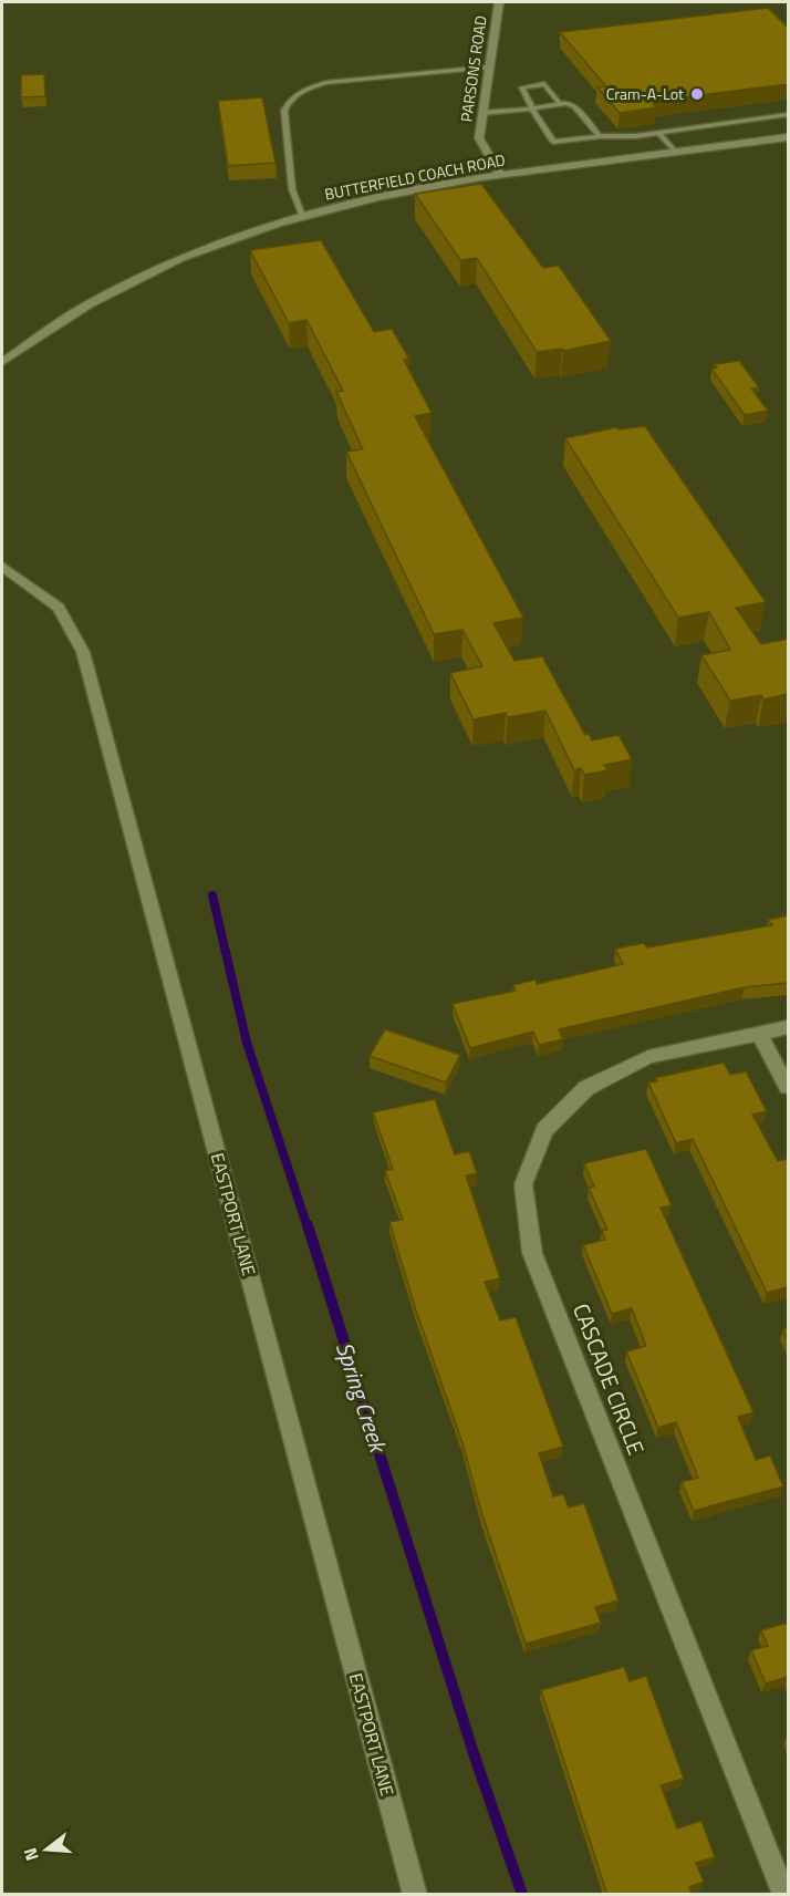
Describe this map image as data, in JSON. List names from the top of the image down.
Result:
{
  "streets": {
    "street": [
      "PARSONS ROAD",
      "BUTTERFIELD COACH ROAD",
      "EASTPORT LANE",
      "CASCADE CIRCLE"
    ]
  },
  "crossings": [
    ["PARSONS ROAD", "BUTTERFIELD COACH ROAD"]
  ],
  "water": ["Spring Creek"],
  "places": ["Cram-A-Lot"],
  "north": "left"
}
